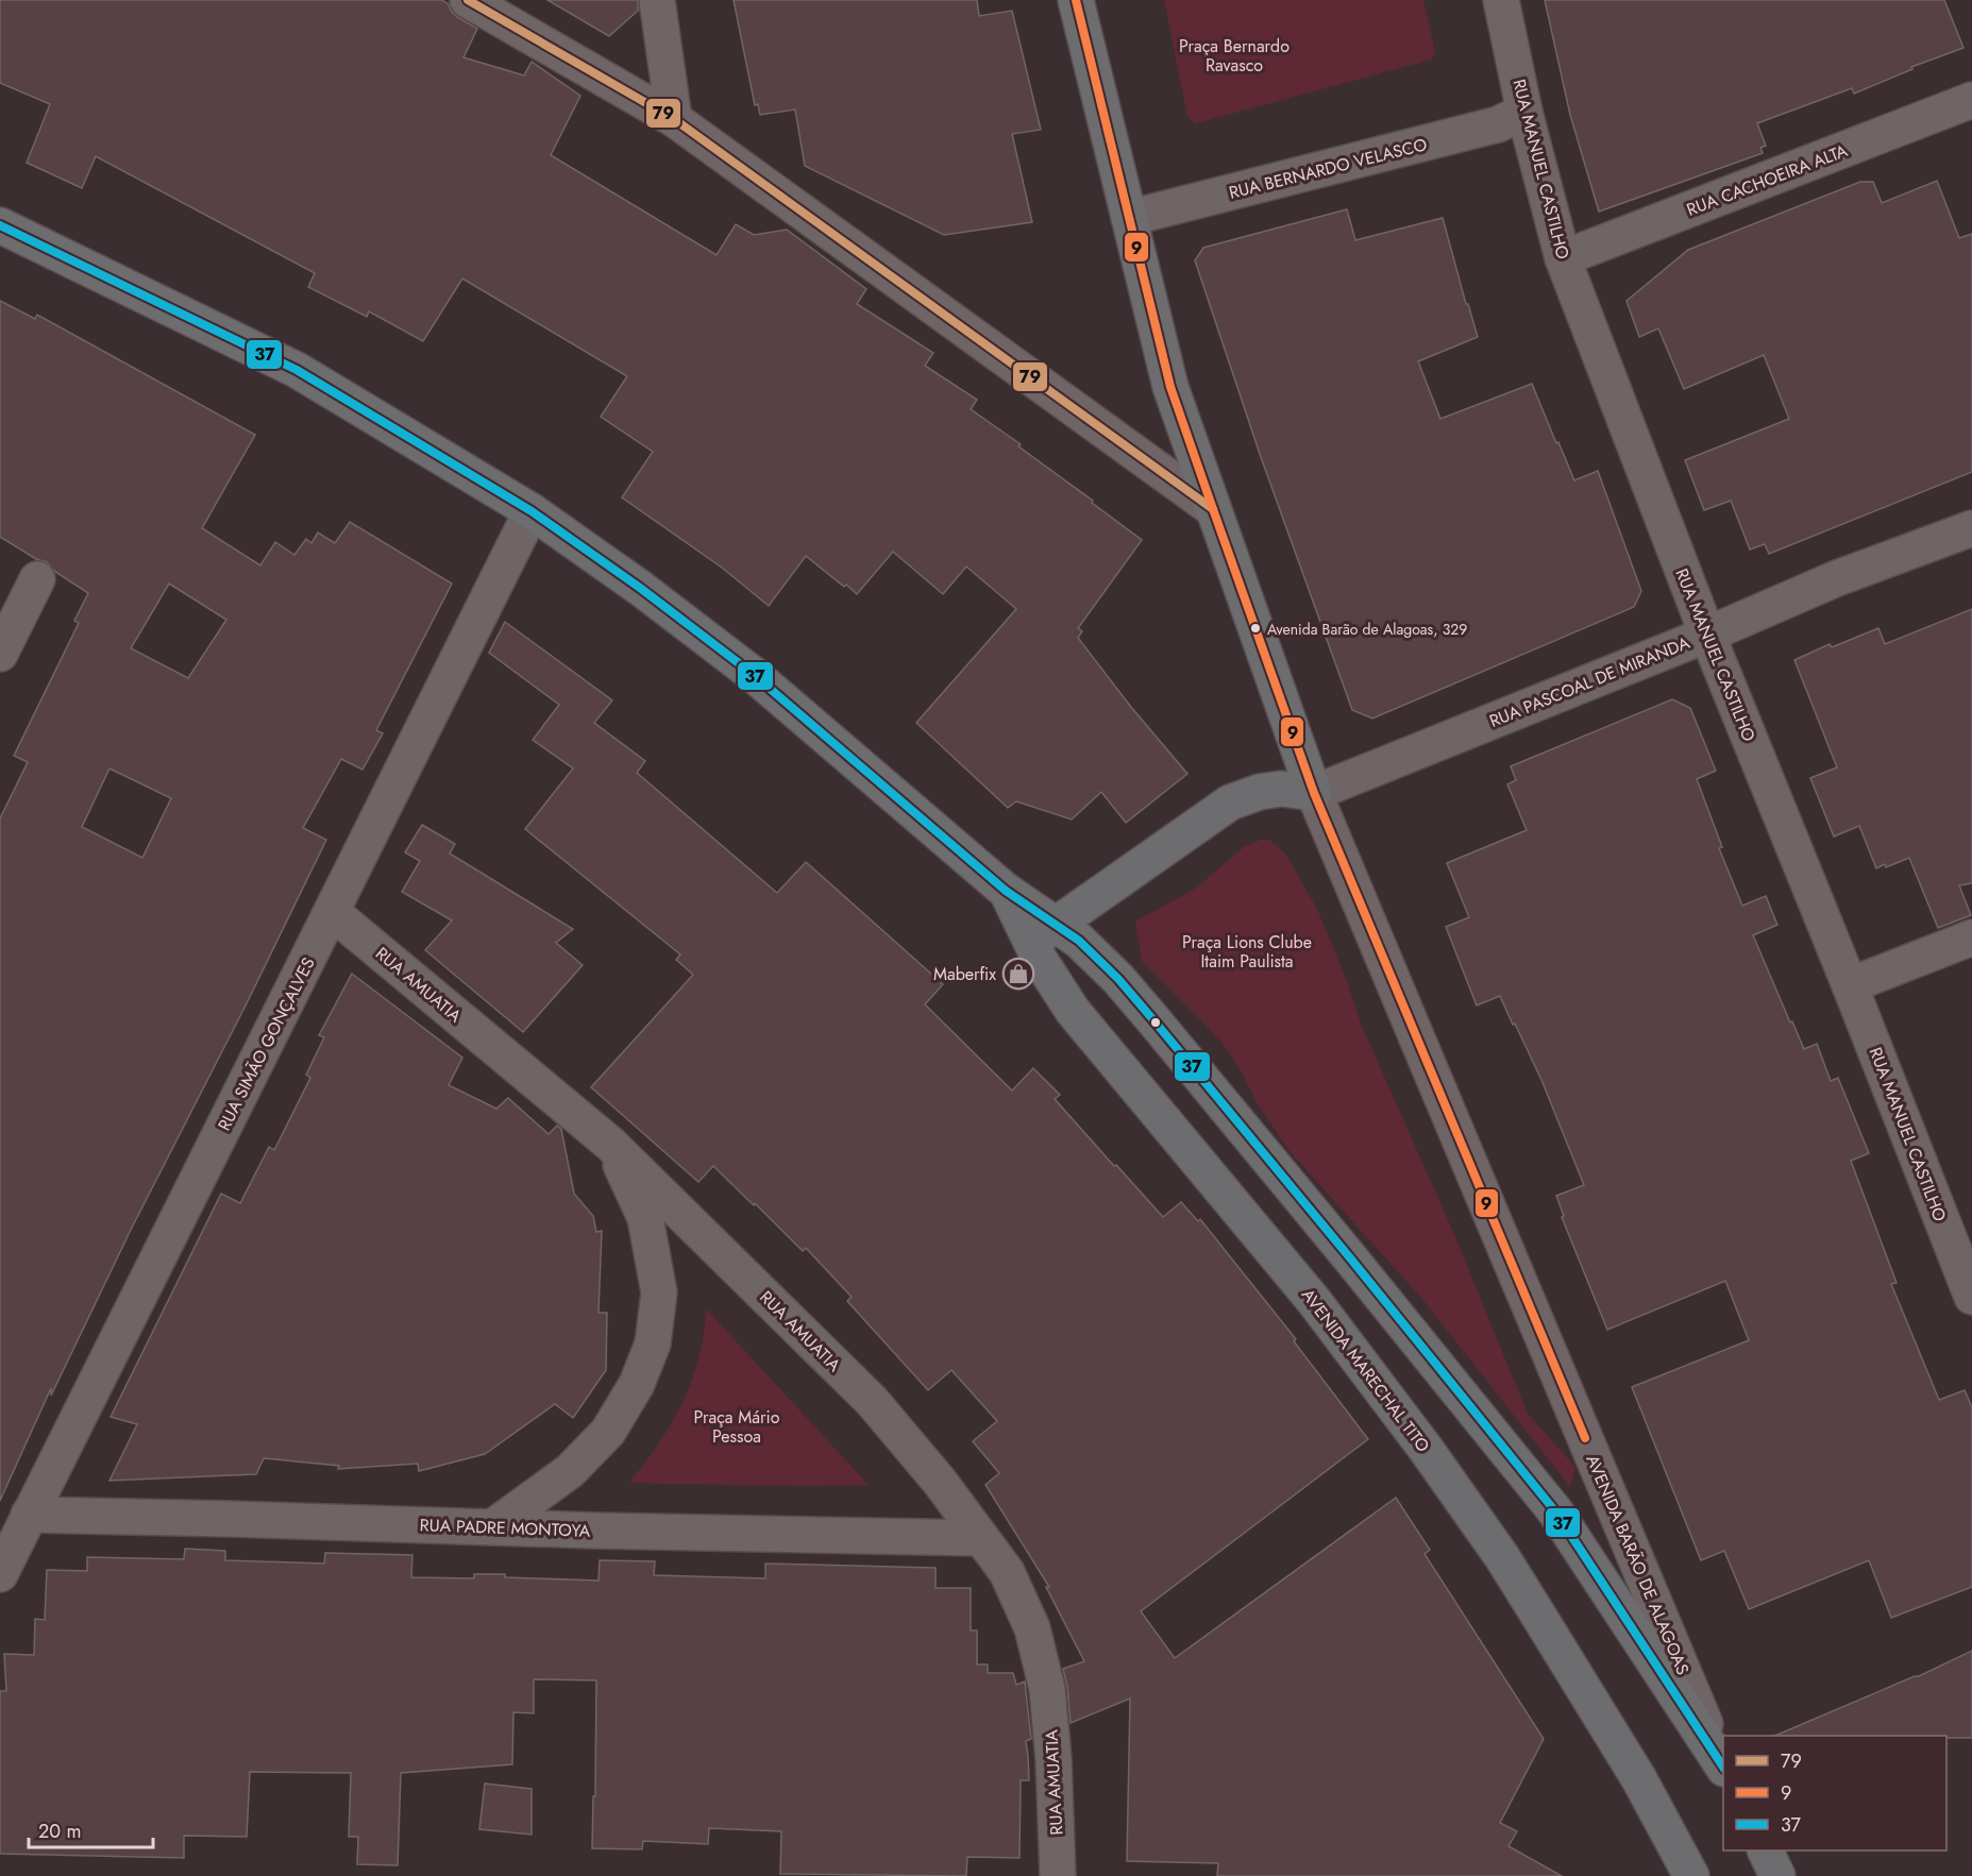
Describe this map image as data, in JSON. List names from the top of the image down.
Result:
{
  "streets": {
    "main road": ["AVENIDA MARECHAL TITO", "AVENIDA BARÃO DE ALAGOAS"],
    "street": [
      "RUA BERNARDO VELASCO",
      "RUA MANUEL CASTILHO",
      "RUA CACHOEIRA ALTA",
      "RUA PASCOAL DE MIRANDA",
      "RUA AMUATIA",
      "RUA SIMÃO GONÇALVES",
      "RUA PADRE MONTOYA"
    ]
  },
  "crossings": [
    ["RUA BERNARDO VELASCO", "RUA MANUEL CASTILHO"],
    ["RUA BERNARDO VELASCO", "AVENIDA BARÃO DE ALAGOAS"],
    ["RUA MANUEL CASTILHO", "RUA CACHOEIRA ALTA"],
    ["RUA MANUEL CASTILHO", "RUA PASCOAL DE MIRANDA"],
    ["RUA PASCOAL DE MIRANDA", "AVENIDA BARÃO DE ALAGOAS"],
    ["RUA AMUATIA", "RUA SIMÃO GONÇALVES"],
    ["RUA AMUATIA", "RUA PADRE MONTOYA"],
    ["RUA SIMÃO GONÇALVES", "AVENIDA MARECHAL TITO"],
    ["RUA SIMÃO GONÇALVES", "RUA PADRE MONTOYA"],
    ["AVENIDA MARECHAL TITO", "AVENIDA BARÃO DE ALAGOAS"]
  ],
  "parks": ["Praça Bernardo Ravasco", "Praça Lions Clube Itaim Paulista", "Praça Mário Pessoa"],
  "places": {
    "other": ["Avenida Barão de Alagoas, 329"],
    "shop": ["Maberfix"]
  },
  "lines": ["transit line 79", "transit line 9", "transit line 37"],
  "legend": ["79", "9", "37"],
  "scale_bar": "20 m"
}
